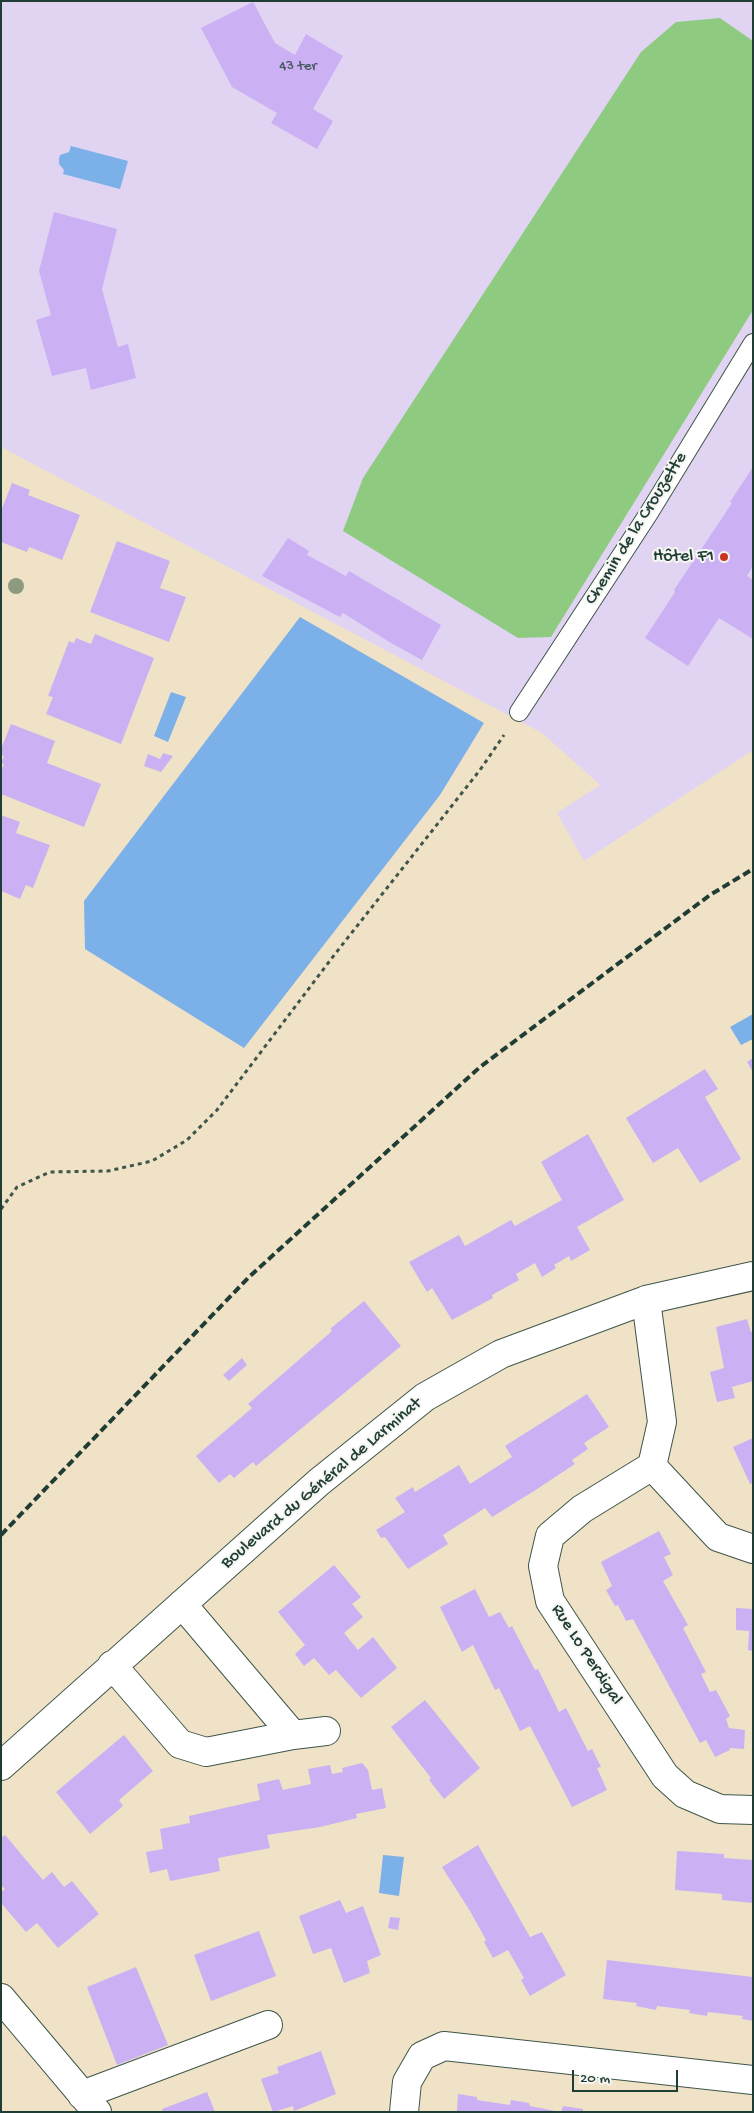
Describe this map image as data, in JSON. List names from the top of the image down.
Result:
{
  "streets": {
    "street": ["Boulevard du Général de Larminat", "Rue Lo Perdigal"],
    "lane": ["Chemin de la Crouzette"]
  },
  "places": ["Hôtel F1"],
  "house_numbers": ["43 ter"],
  "scale_bar": "20 m"
}
